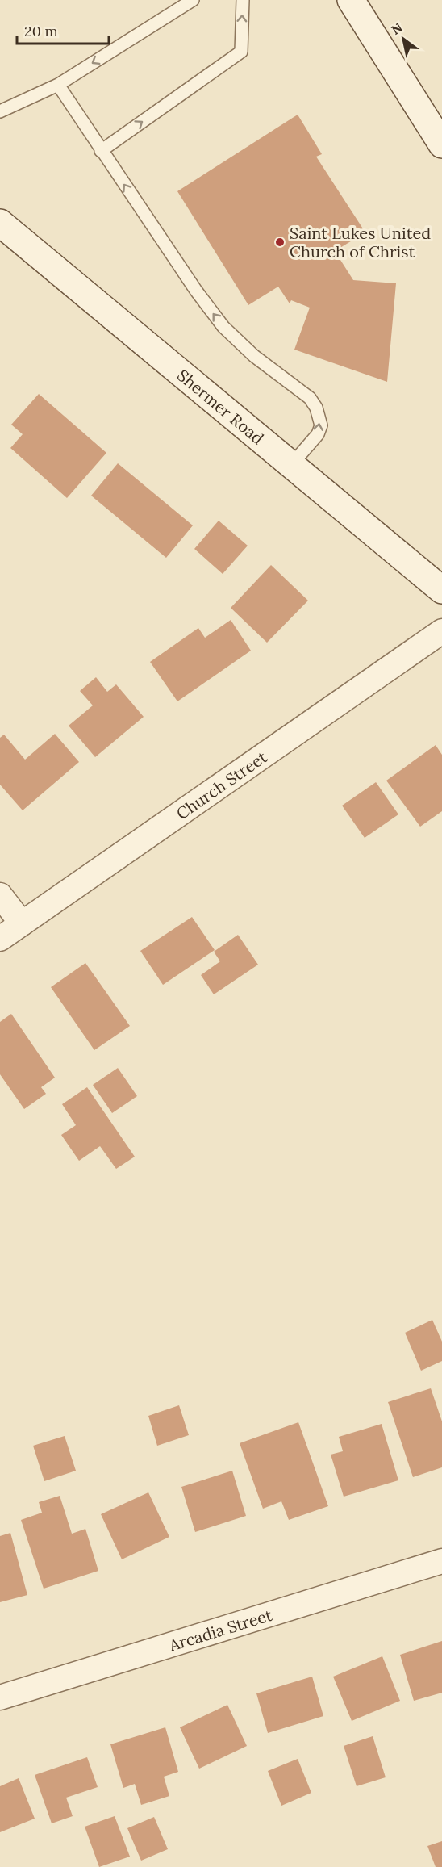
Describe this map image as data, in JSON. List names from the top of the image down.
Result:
{
  "streets": {
    "main road": ["Shermer Road"],
    "street": ["Church Street", "Arcadia Street"]
  },
  "places": ["Saint Lukes United Church of Christ"],
  "scale_bar": "20 m",
  "north": "top left"
}
